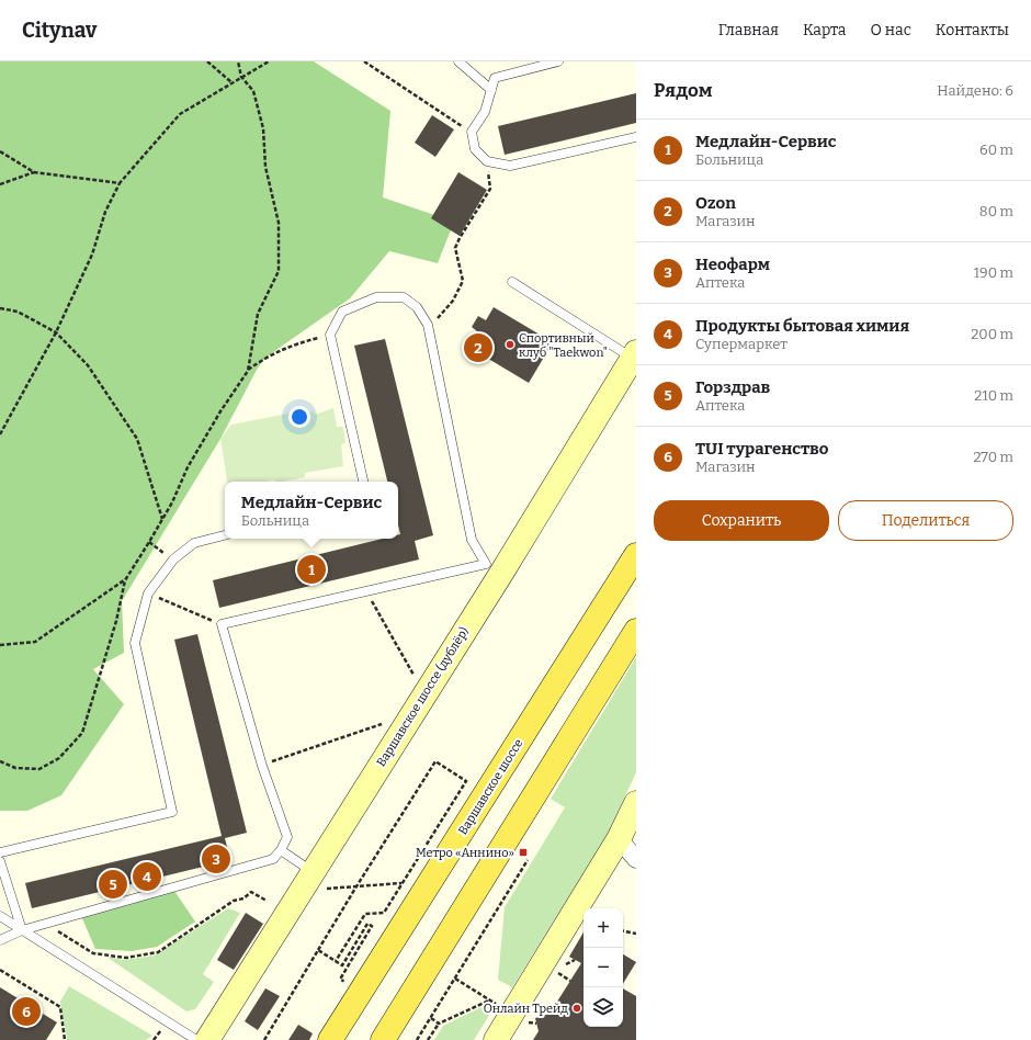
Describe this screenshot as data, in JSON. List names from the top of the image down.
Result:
{
  "streets": {
    "main road": ["Варшавское шоссе (дублёр)", "Варшавское шоссе"]
  },
  "places": {
    "other": ["Спортивный клуб \"Taekwon\"", "Онлайн Трейд"],
    "transit": ["Метро «Аннино»"]
  },
  "page": {
    "header": "Citynav",
    "nav": [
      "Главная",
      "Карта",
      "О нас",
      "Контакты"
    ],
    "heading": ["Рядом", "Найдено: 6"],
    "list": [
      {
        "mark": "1",
        "name": "Медлайн-Сервис",
        "note": "Больница",
        "value": "60 m"
      },
      {
        "mark": "2",
        "name": "Ozon",
        "note": "Магазин",
        "value": "80 m"
      },
      {
        "mark": "3",
        "name": "Неофарм",
        "note": "Аптека",
        "value": "190 m"
      },
      {
        "mark": "4",
        "name": "Продукты бытовая химия",
        "note": "Супермаркет",
        "value": "200 m"
      },
      {
        "mark": "5",
        "name": "Горздрав",
        "note": "Аптека",
        "value": "210 m"
      },
      {
        "mark": "6",
        "name": "TUI турагенство",
        "note": "Магазин",
        "value": "270 m"
      }
    ],
    "pins": [
      "2",
      "1",
      "3",
      "4",
      "5",
      "6"
    ],
    "popup": ["Медлайн-Сервис", "Больница"],
    "buttons": ["Сохранить", "Поделиться"],
    "map_buttons": ["+", "−"]
  }
}
